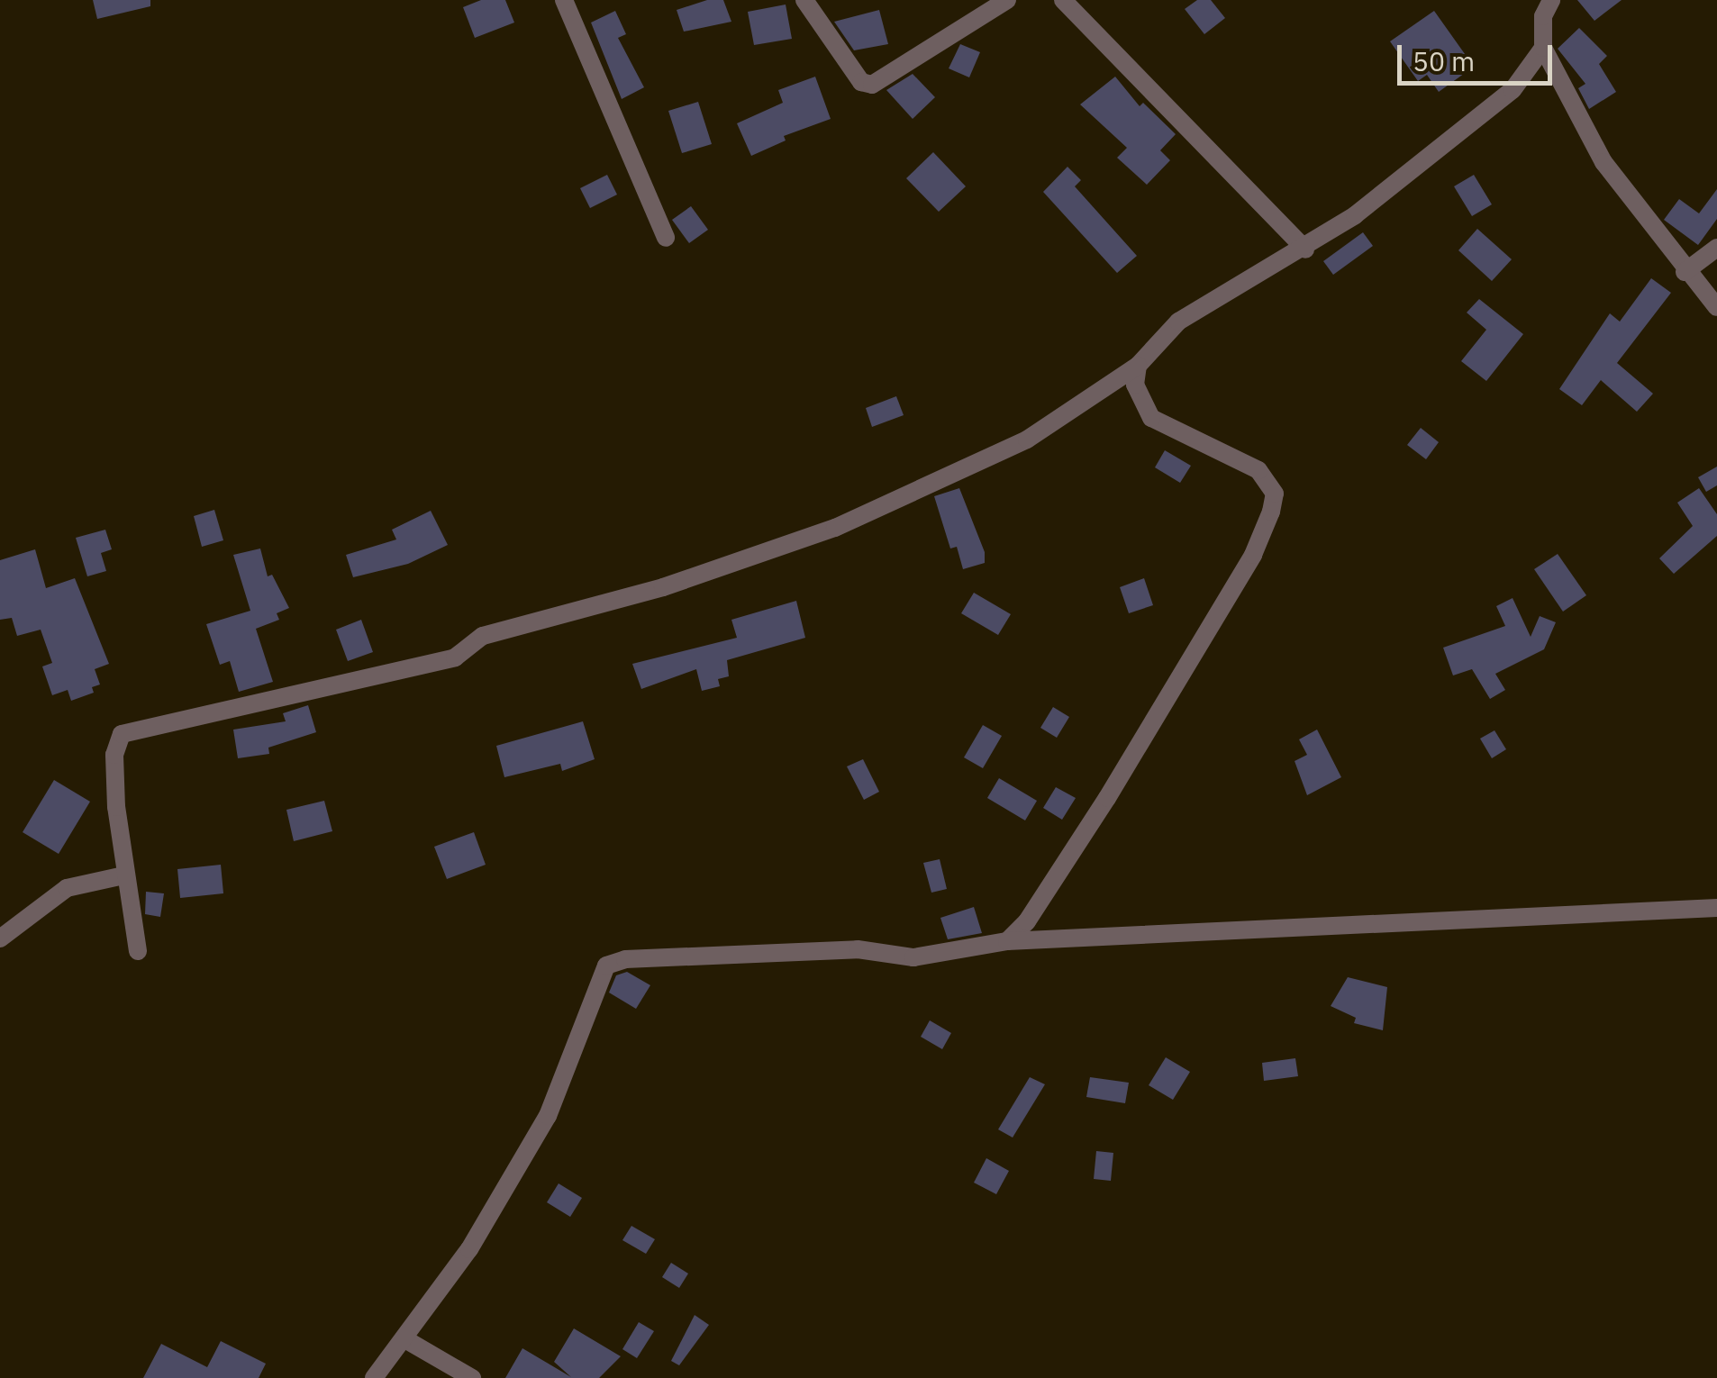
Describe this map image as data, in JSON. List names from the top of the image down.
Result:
{
  "scale_bar": "50 m"
}
